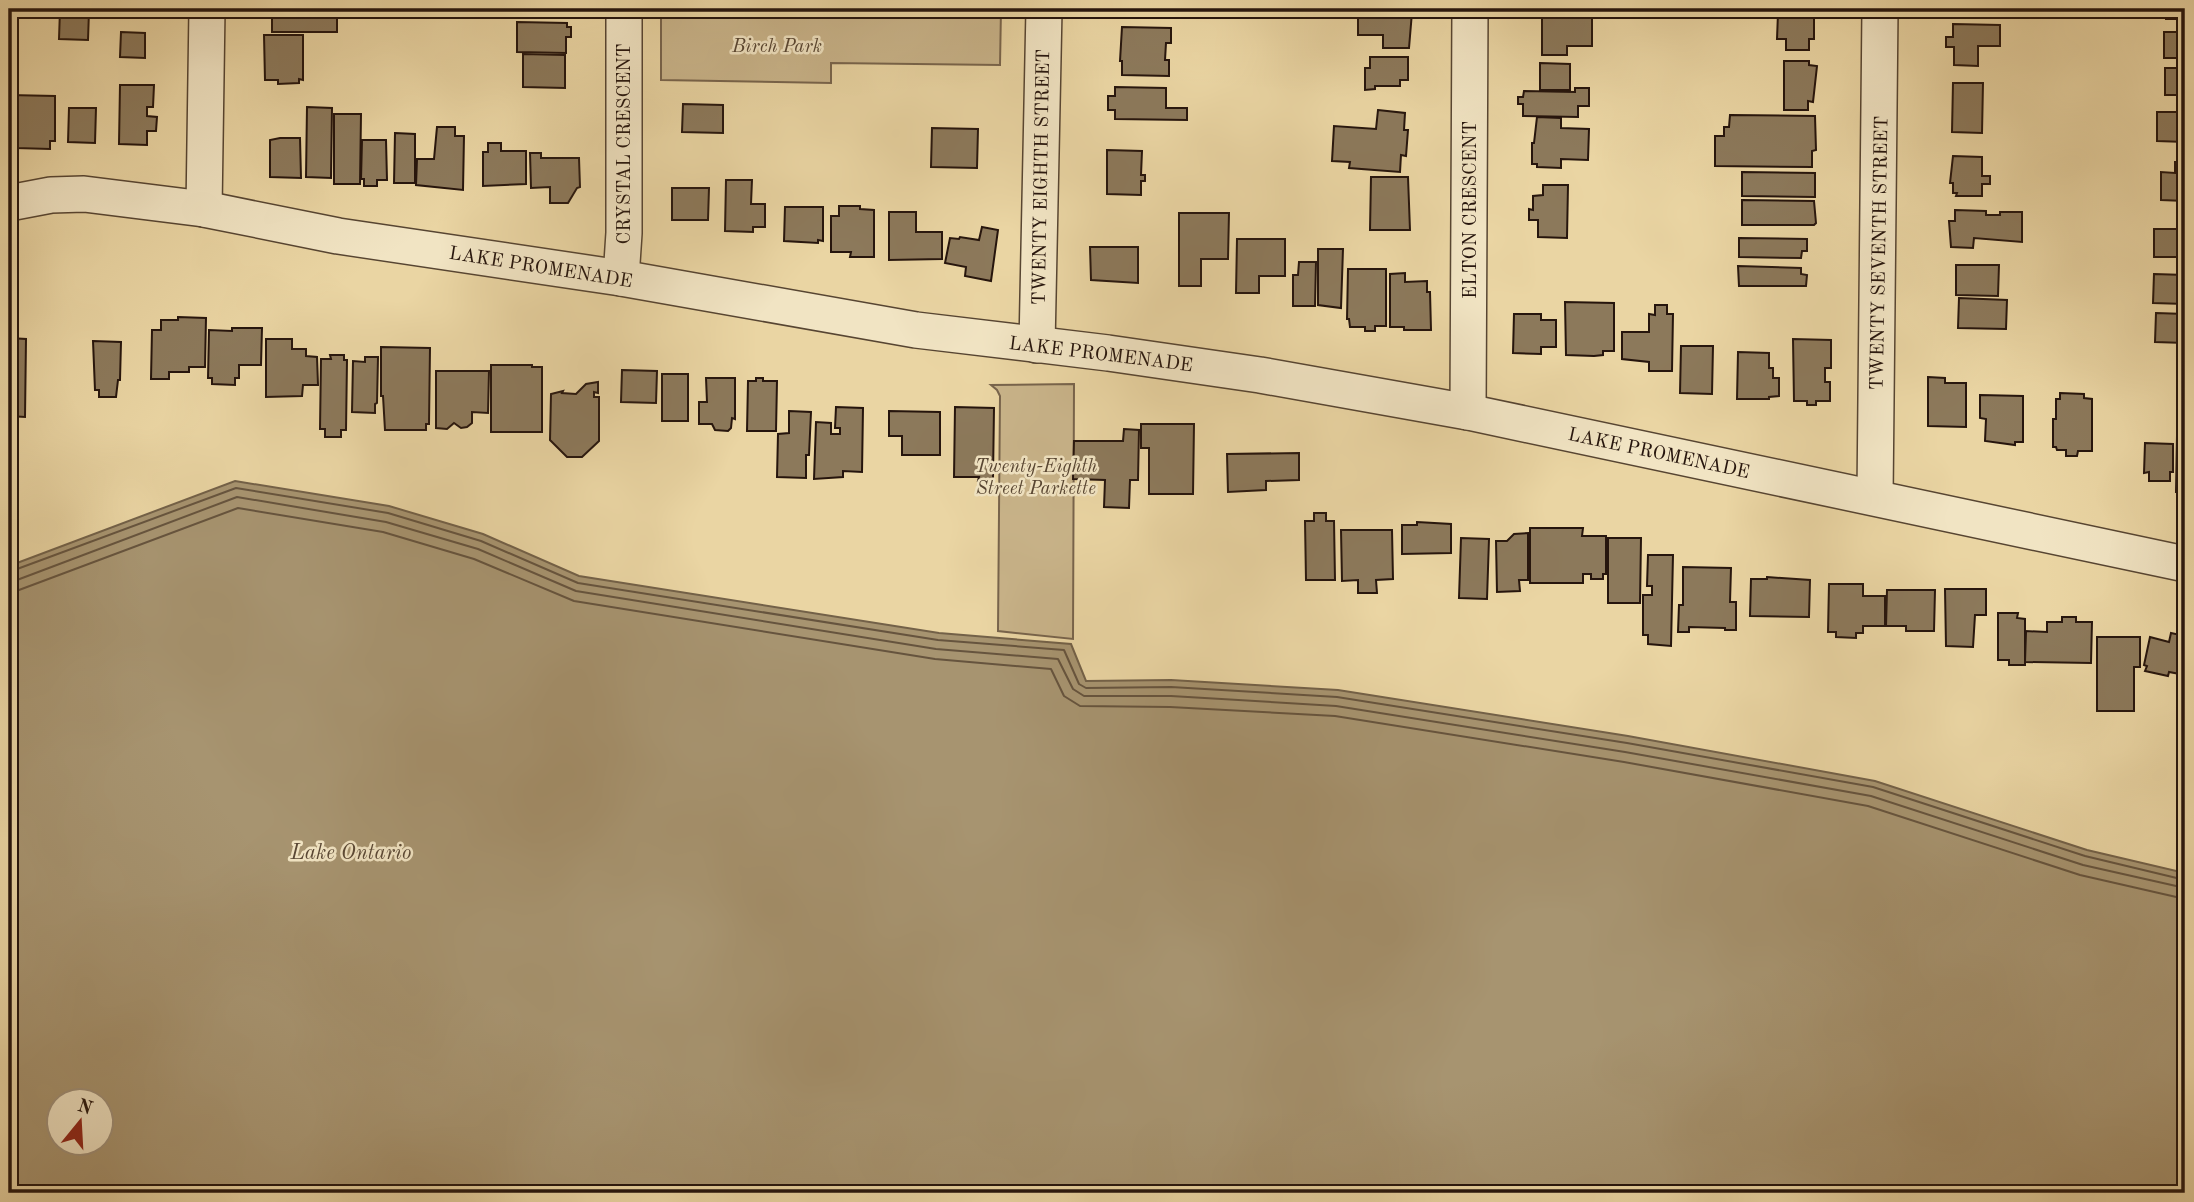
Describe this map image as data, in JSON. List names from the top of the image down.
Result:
{
  "streets": {
    "street": [
      "CRYSTAL CRESCENT",
      "TWENTY EIGHTH STREET",
      "ELTON CRESCENT",
      "TWENTY SEVENTH STREET",
      "LAKE PROMENADE"
    ]
  },
  "crossings": [
    ["CRYSTAL CRESCENT", "LAKE PROMENADE"],
    ["TWENTY EIGHTH STREET", "LAKE PROMENADE"],
    ["ELTON CRESCENT", "LAKE PROMENADE"],
    ["TWENTY SEVENTH STREET", "LAKE PROMENADE"]
  ],
  "water": ["Lake Ontario"],
  "parks": ["Birch Park", "Twenty-Eighth Street Parkette"],
  "north": "top"
}
